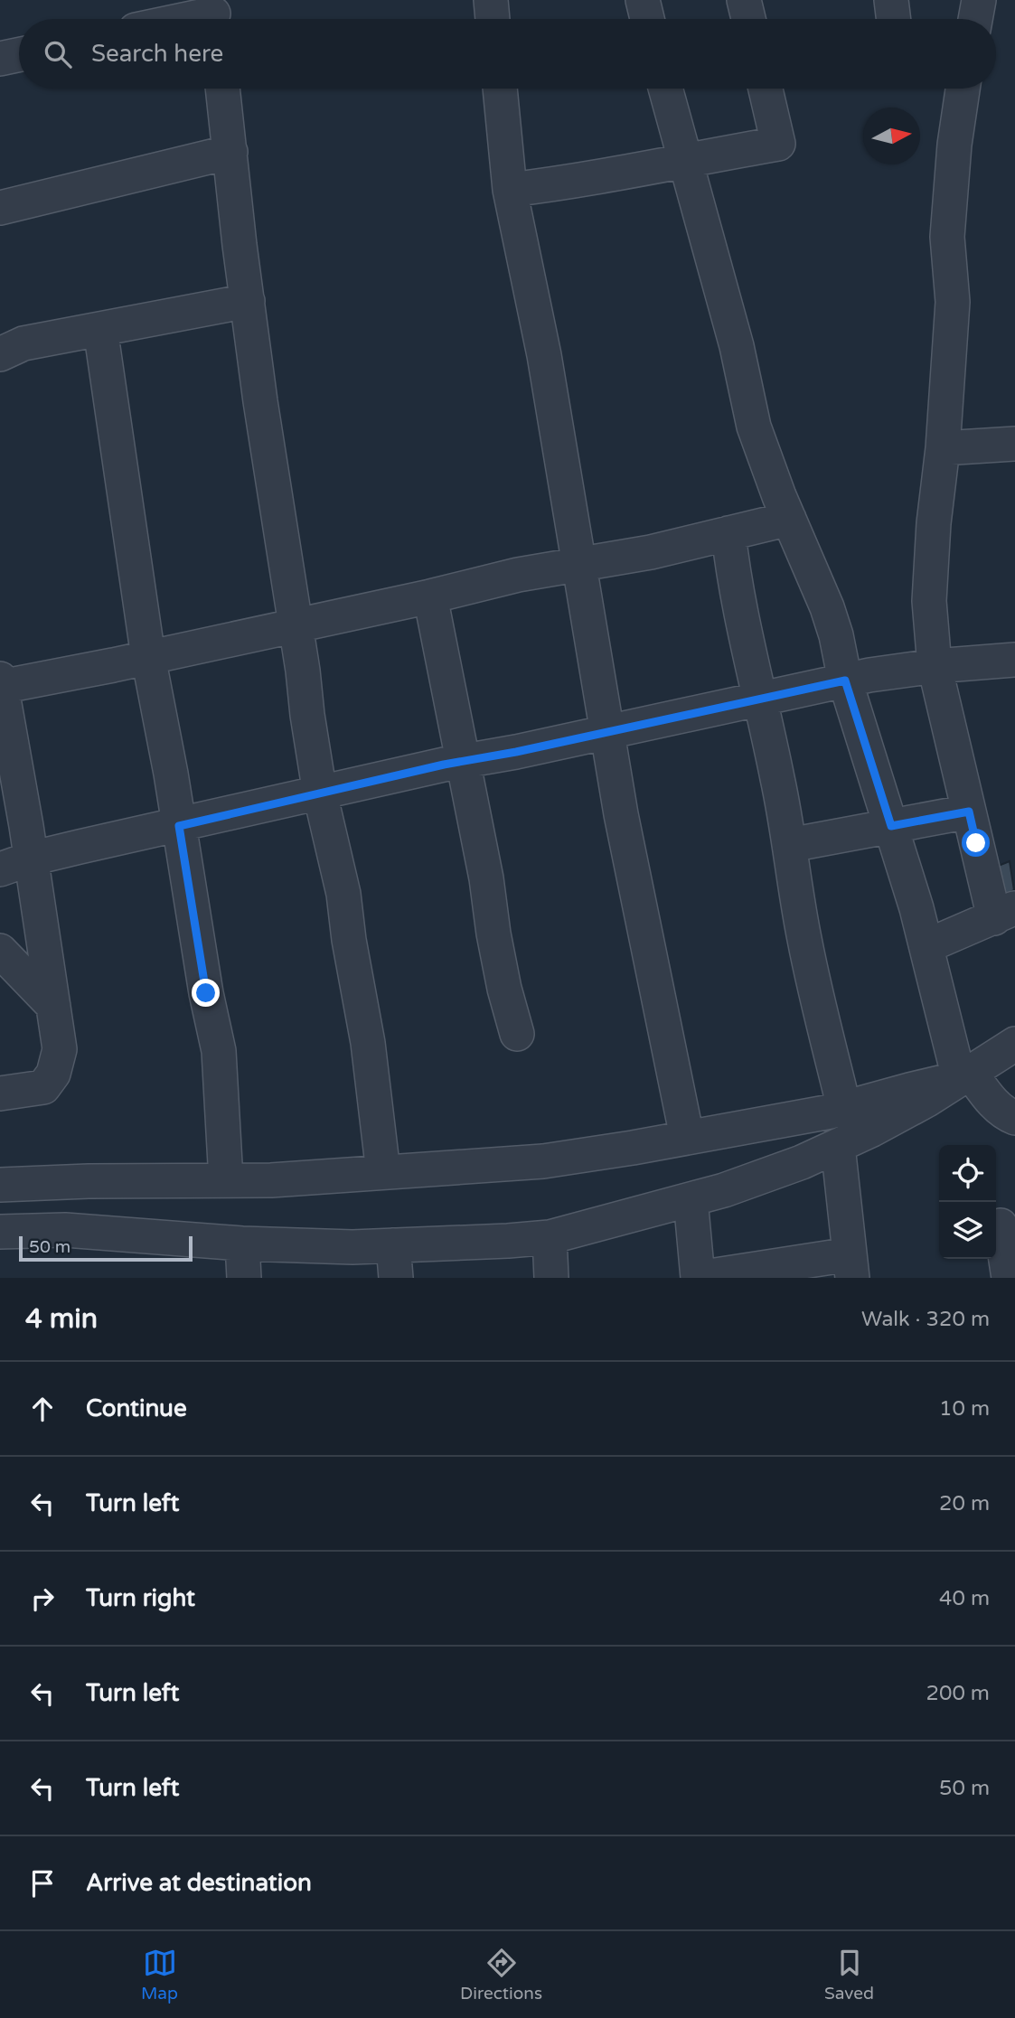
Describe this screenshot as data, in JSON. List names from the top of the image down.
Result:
{
  "scale_bar": "50 m",
  "north": "right",
  "page": {
    "search": "Search here",
    "scale": "50 m",
    "heading": ["4 min", "Walk · 320 m"],
    "list": [
      ["Continue", "10 m"],
      ["Turn left", "20 m"],
      ["Turn right", "40 m"],
      ["Turn left", "200 m"],
      ["Turn left", "50 m"],
      "Arrive at destination"
    ],
    "nav": ["Map", "Directions", "Saved"]
  }
}
